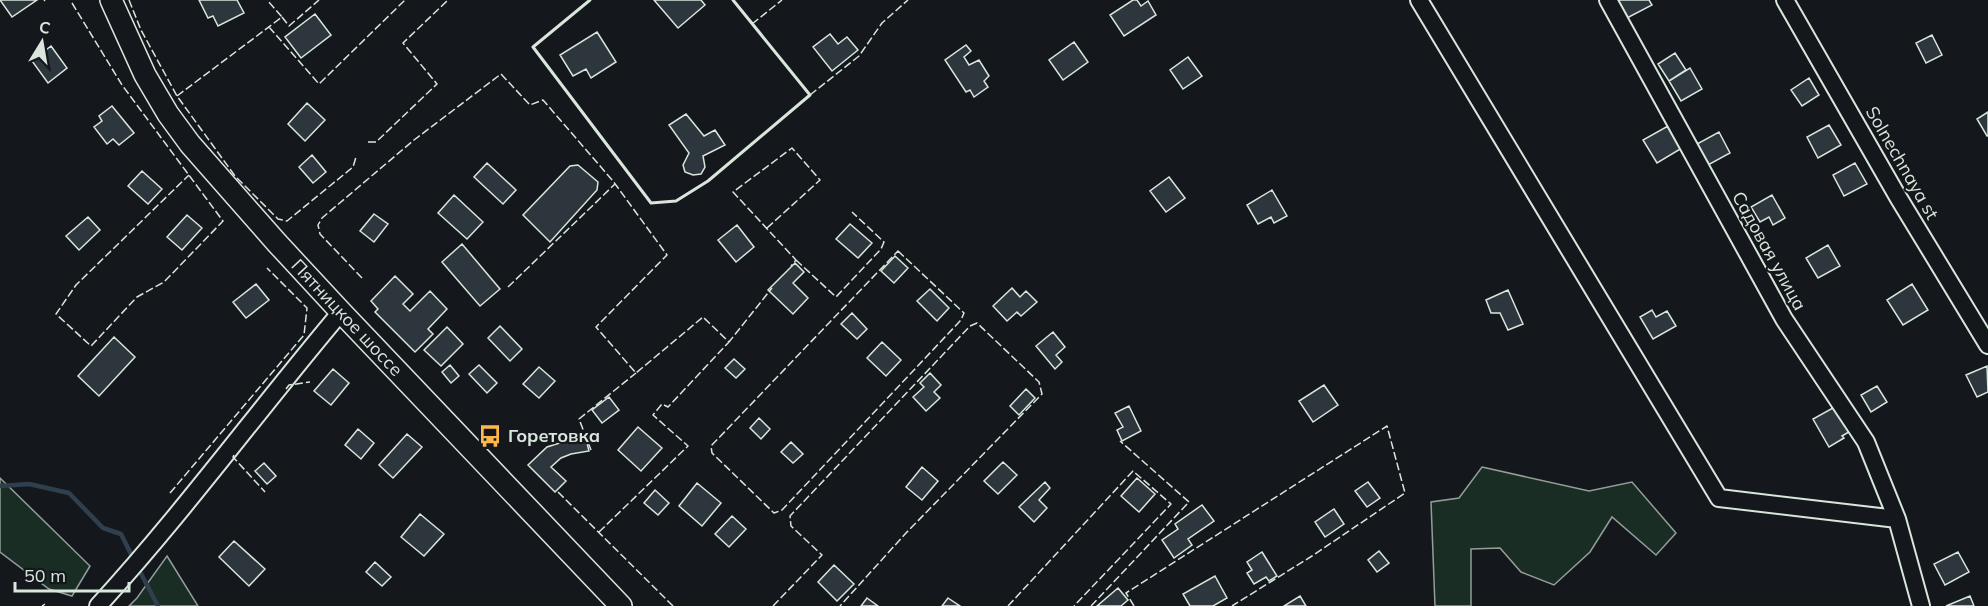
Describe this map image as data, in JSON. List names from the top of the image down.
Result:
{
  "streets": {
    "main road": ["Пятницкое шоссе"],
    "street": ["Solnechnaya st", "Садовая улица"]
  },
  "places": {
    "bus stop": ["Горетовка"]
  },
  "scale_bar": "50 m",
  "north": "top"
}
